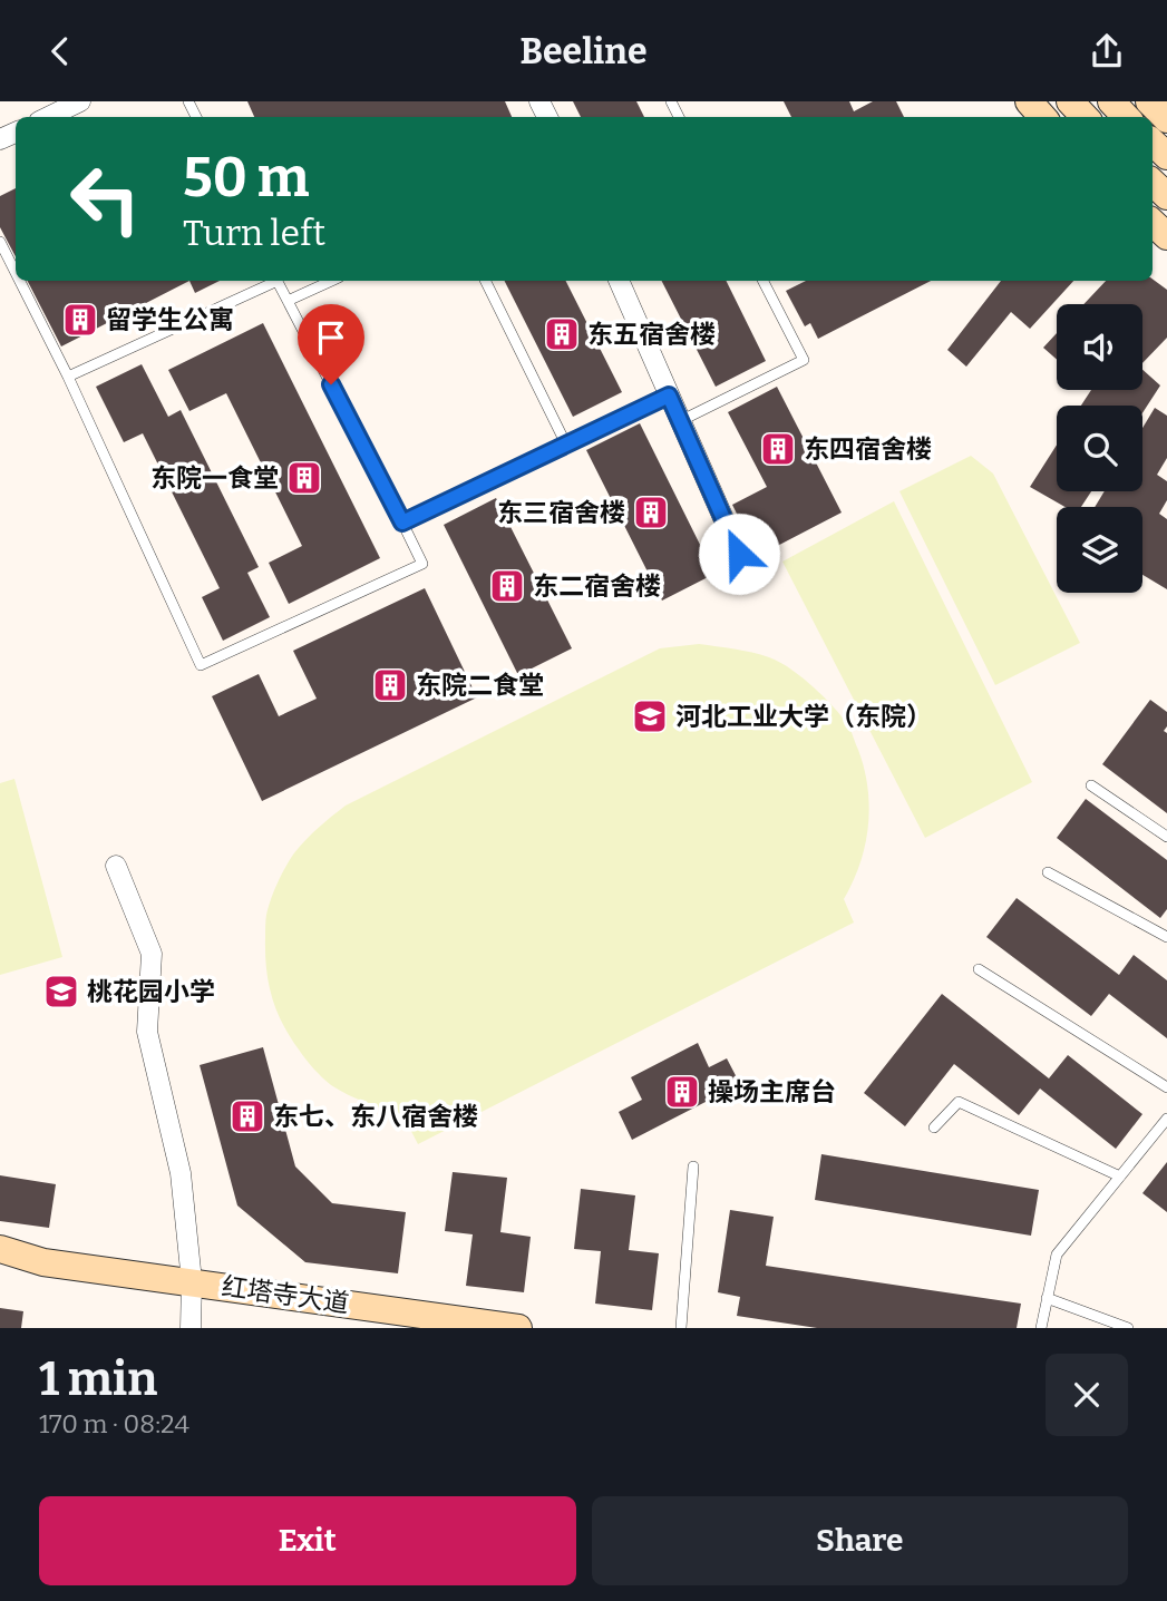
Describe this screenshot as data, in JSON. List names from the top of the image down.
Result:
{
  "streets": {
    "street": ["红塔寺大道"]
  },
  "places": {
    "building": [
      "留学生公寓",
      "东五宿舍楼",
      "东四宿舍楼",
      "东院一食堂",
      "东三宿舍楼",
      "东二宿舍楼",
      "东院二食堂",
      "操场主席台",
      "东七、东八宿舍楼"
    ],
    "school or university": ["河北工业大学（东院）", "桃花园小学"]
  },
  "page": {
    "header": "Beeline",
    "turn": ["50 m", "Turn left"],
    "heading": ["1 min", "170 m · 08:24"],
    "buttons": ["Exit", "Share"]
  }
}
